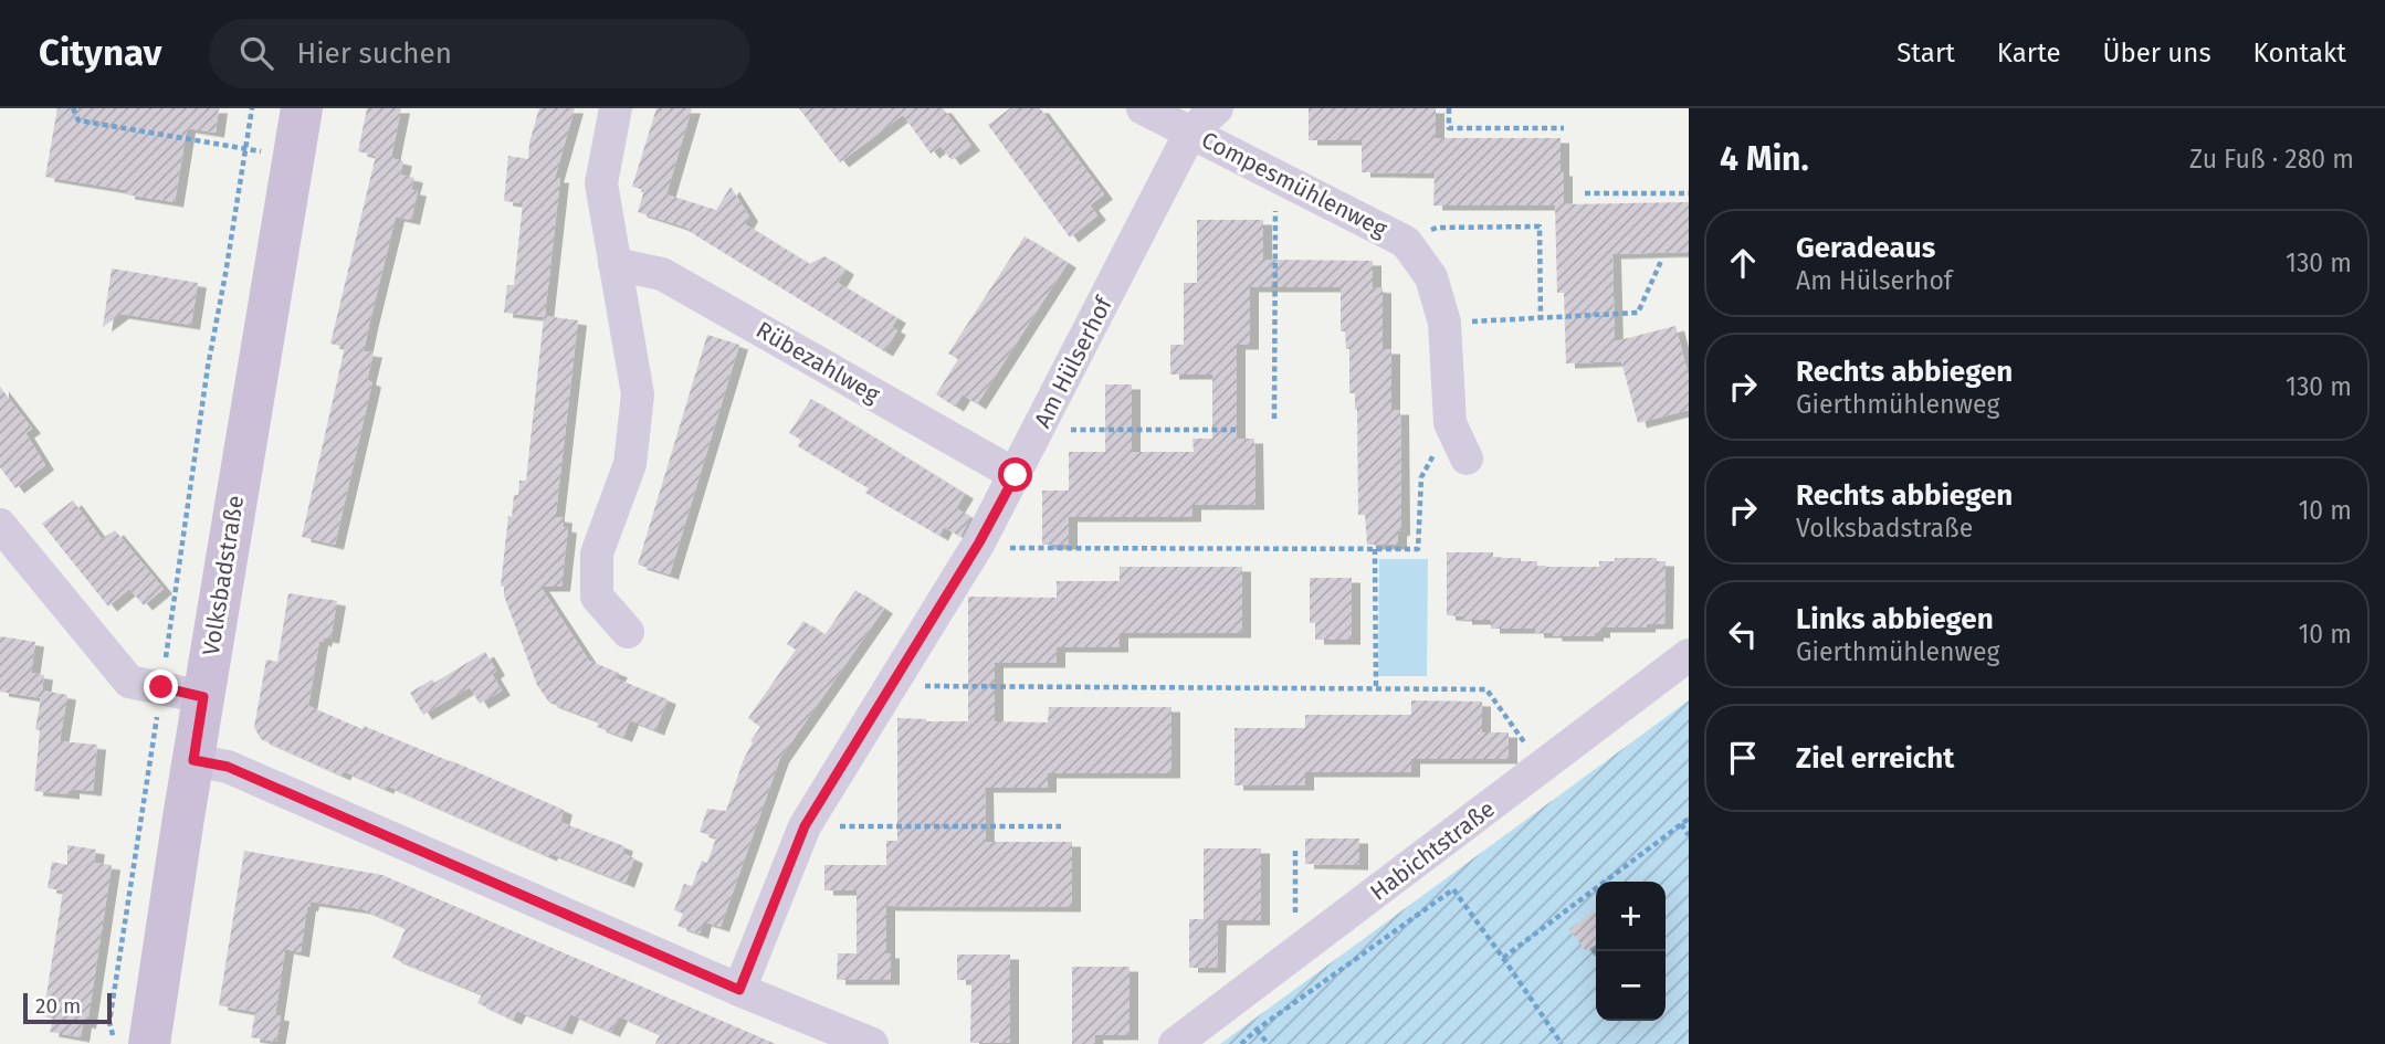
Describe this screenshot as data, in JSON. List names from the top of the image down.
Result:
{
  "streets": {
    "main road": ["Volksbadstraße"],
    "street": [
      "Compesmühlenweg",
      "Rübezahlweg",
      "Am Hülserhof",
      "Habichtstraße"
    ]
  },
  "crossings": [
    ["Compesmühlenweg", "Am Hülserhof"],
    ["Rübezahlweg", "Am Hülserhof"]
  ],
  "scale_bar": "20 m",
  "page": {
    "header": "Citynav",
    "search": "Hier suchen",
    "nav": [
      "Start",
      "Karte",
      "Über uns",
      "Kontakt"
    ],
    "heading": ["4 Min.", "Zu Fuß · 280 m"],
    "list": [
      ["Geradeaus", "Am Hülserhof", "130 m"],
      ["Rechts abbiegen", "Gierthmühlenweg", "130 m"],
      ["Rechts abbiegen", "Volksbadstraße", "10 m"],
      ["Links abbiegen", "Gierthmühlenweg", "10 m"],
      "Ziel erreicht"
    ],
    "map_buttons": ["+", "−"],
    "scale": "20 m"
  }
}
